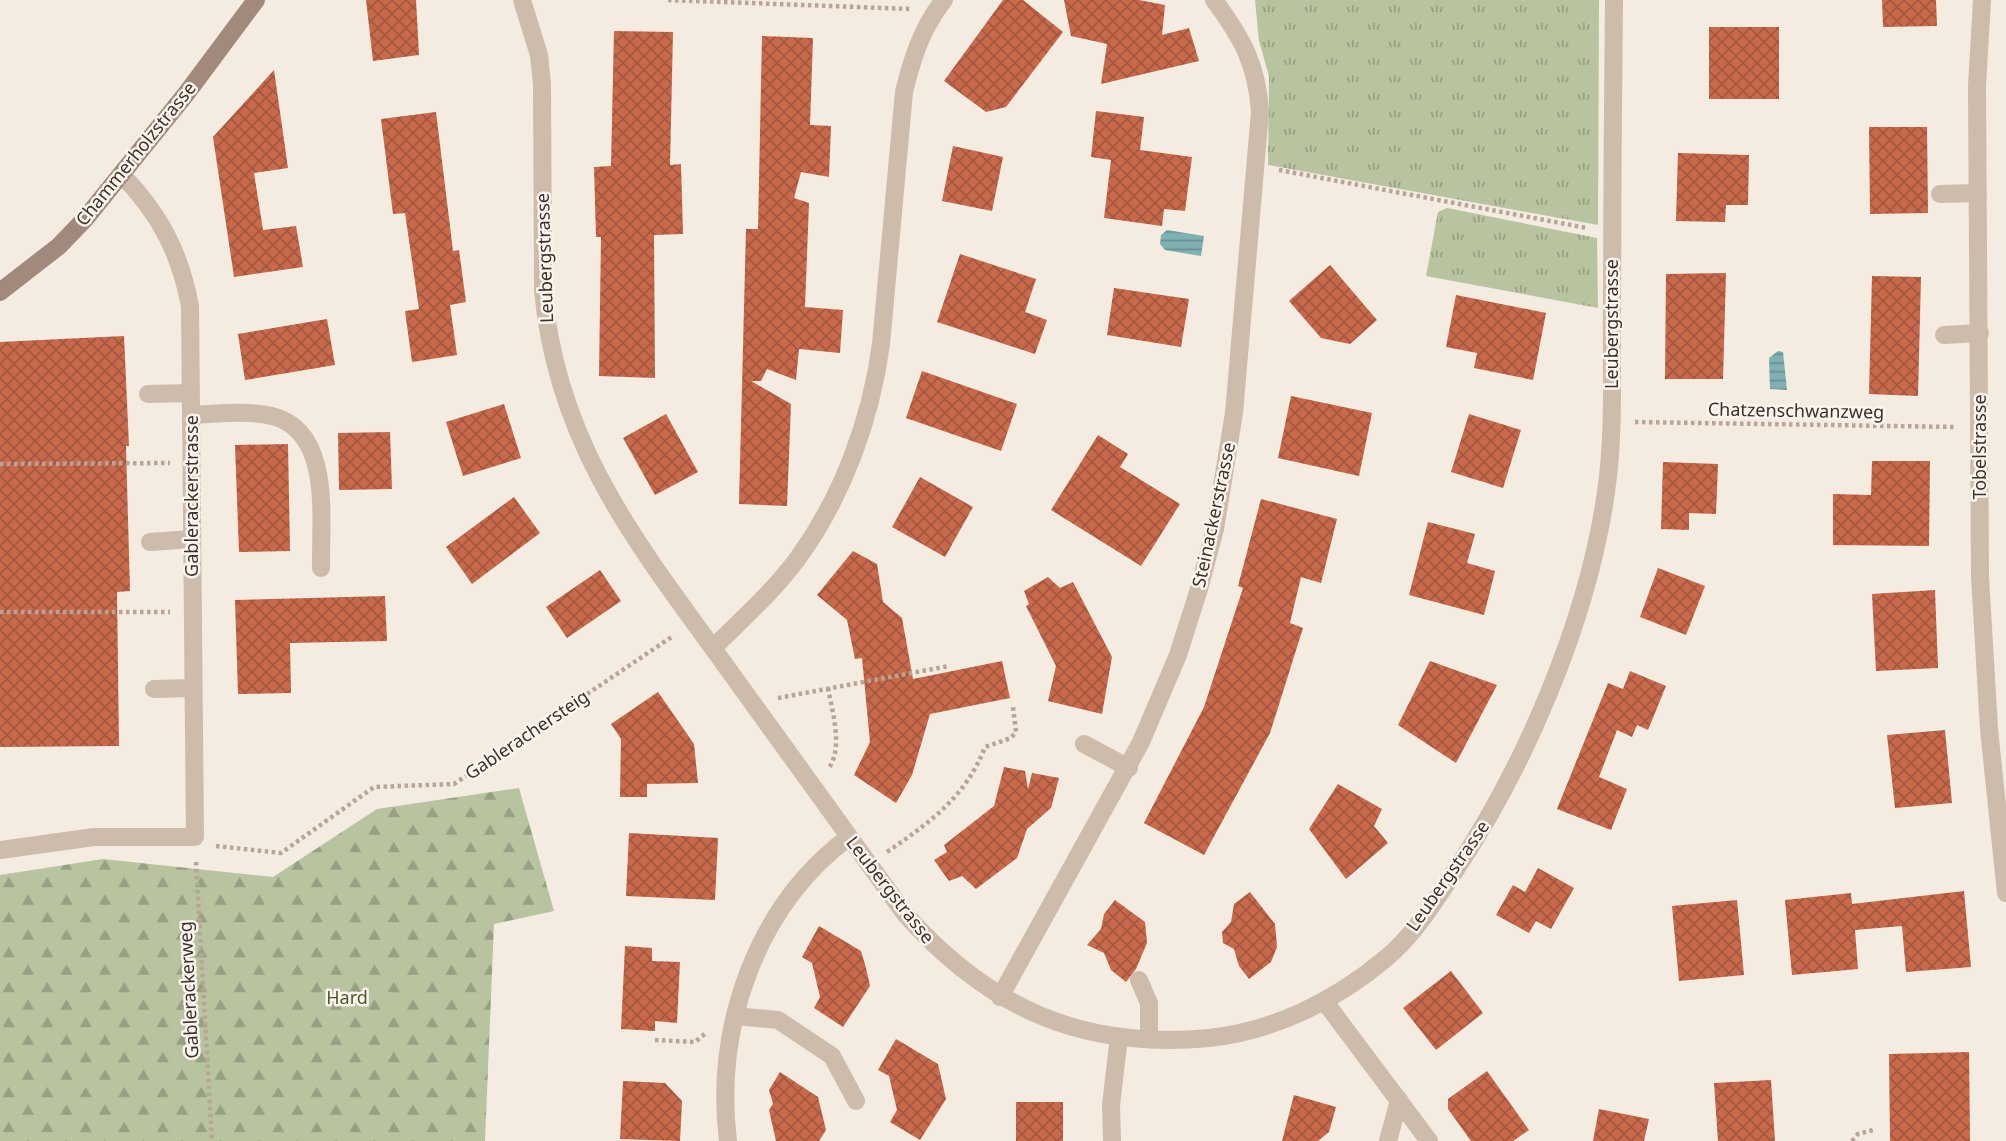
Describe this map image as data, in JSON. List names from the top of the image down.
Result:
{
  "streets": {
    "street": [
      "Chammerholzstrasse",
      "Leubergstrasse",
      "Tobelstrasse",
      "Gablerackerstrasse",
      "Steinackerstrasse"
    ],
    "path": ["Chatzenschwanzweg", "Gablerachersteig", "Gablerackerweg"]
  },
  "crossings": [
    ["Chammerholzstrasse", "Gablerackerstrasse"],
    ["Leubergstrasse", "Chatzenschwanzweg"],
    ["Leubergstrasse", "Steinackerstrasse"],
    ["Leubergstrasse", "Gablerachersteig"],
    ["Chatzenschwanzweg", "Tobelstrasse"],
    ["Gablerackerstrasse", "Gablerachersteig"],
    ["Gablerackerstrasse", "Gablerackerweg"],
    ["Gablerachersteig", "Gablerackerweg"]
  ],
  "parks": ["Hard"]
}
